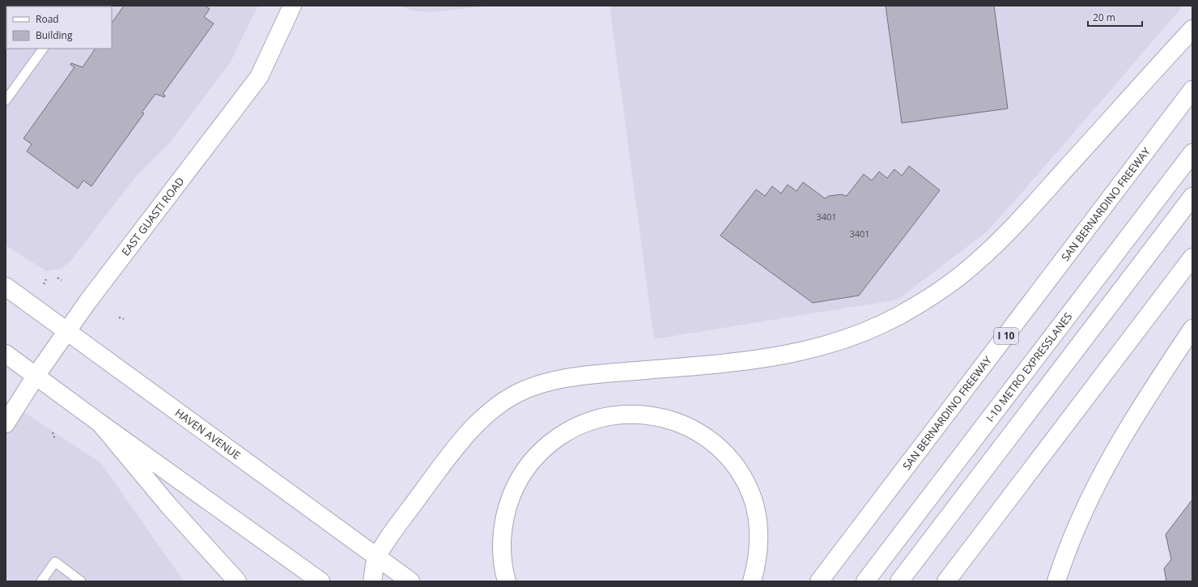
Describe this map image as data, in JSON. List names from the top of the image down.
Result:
{
  "streets": {
    "main road": [
      "SAN BERNARDINO FREEWAY",
      "EAST GUASTI ROAD",
      "I 10",
      "I-10 METRO EXPRESSLANES",
      "HAVEN AVENUE"
    ]
  },
  "crossings": [
    ["EAST GUASTI ROAD", "HAVEN AVENUE"]
  ],
  "house_numbers": ["3401", "3401"],
  "legend": ["Road", "Building"],
  "scale_bar": "20 m"
}
